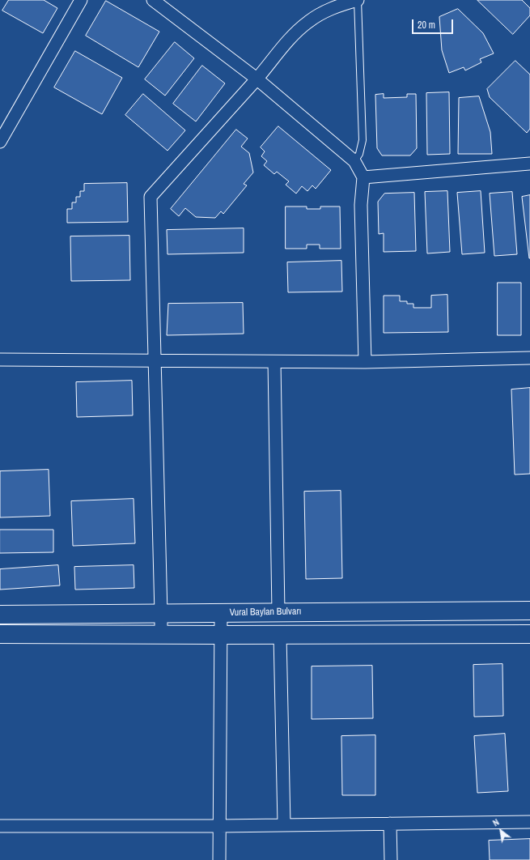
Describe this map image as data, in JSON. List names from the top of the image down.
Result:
{
  "streets": {
    "main road": ["Vural Baylan Bulvarı"]
  },
  "scale_bar": "20 m",
  "north": "top left"
}
